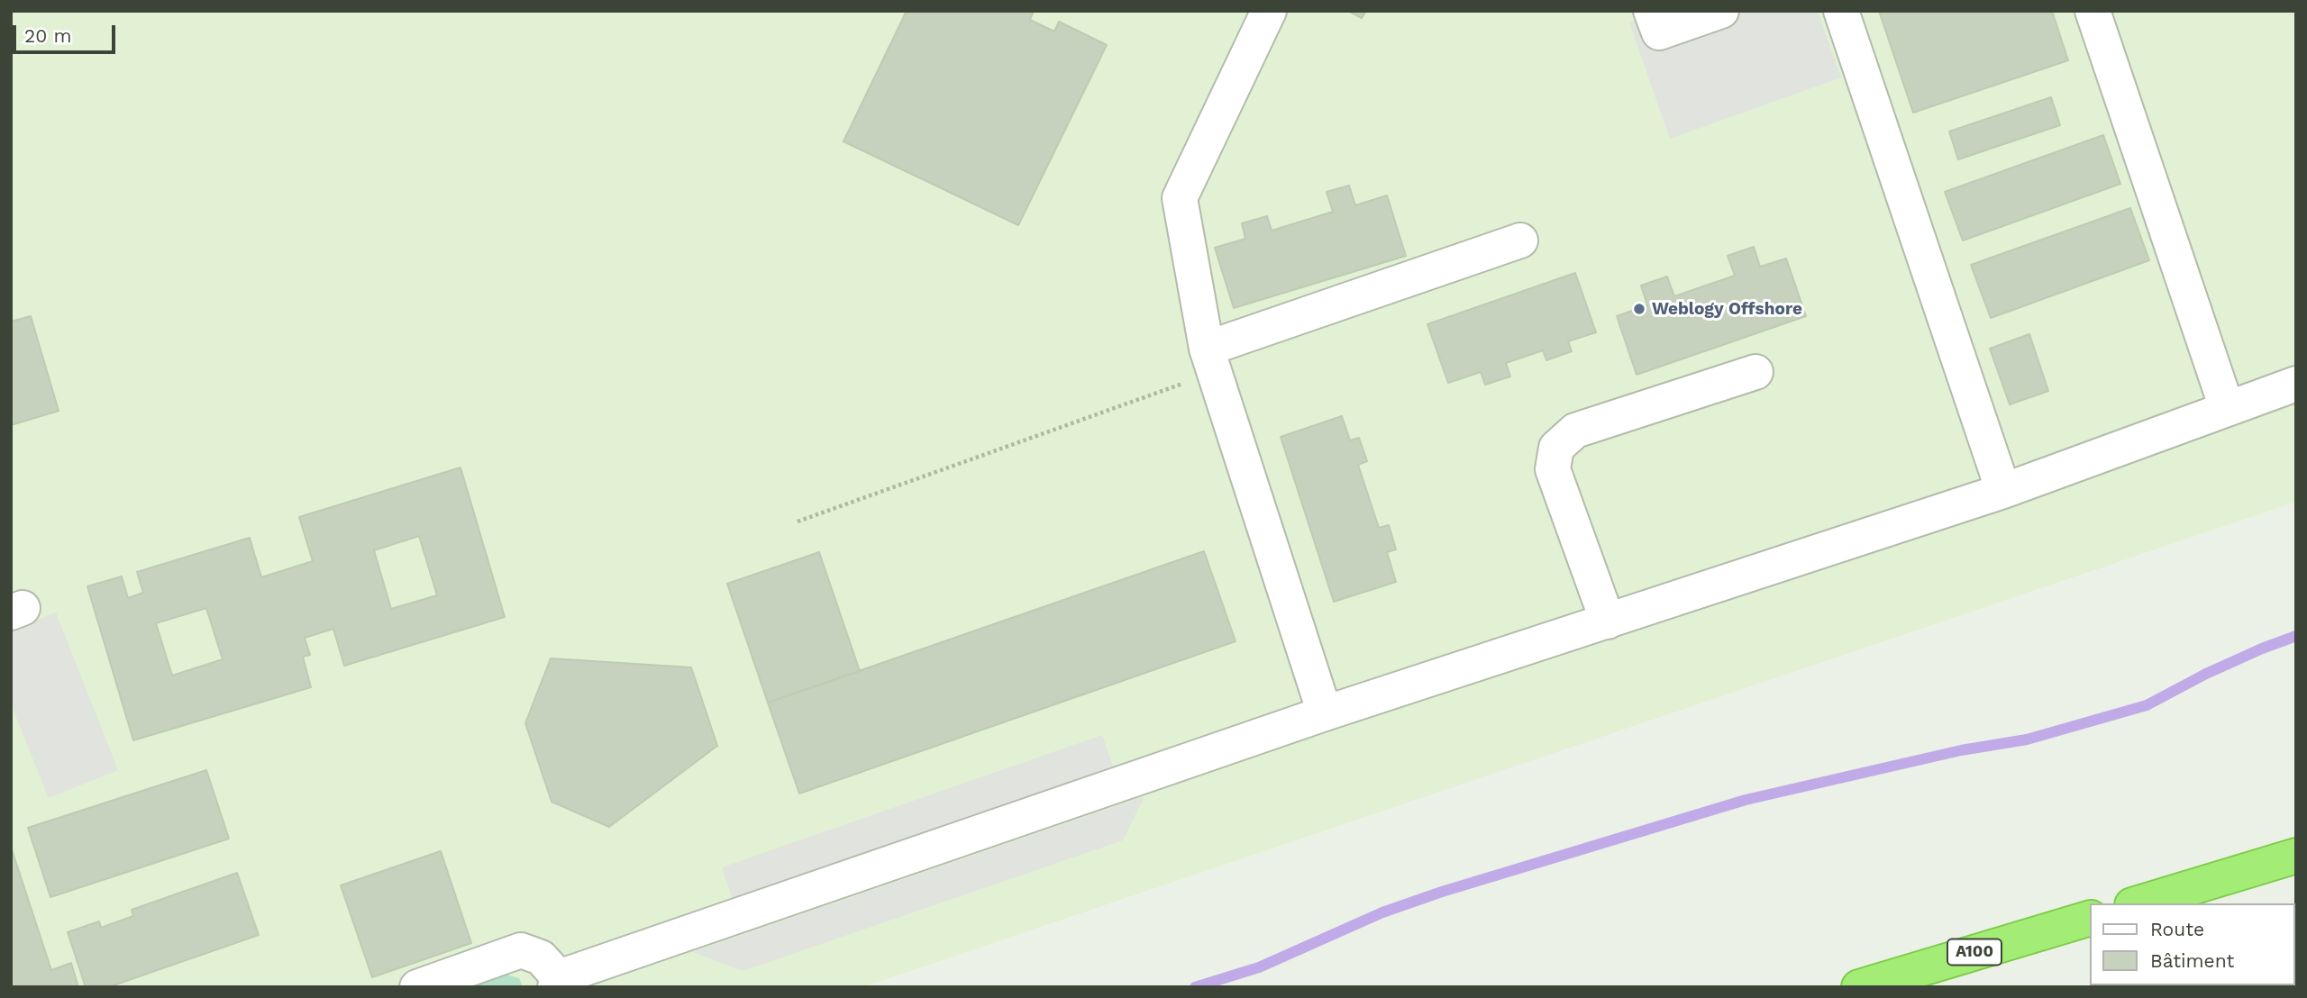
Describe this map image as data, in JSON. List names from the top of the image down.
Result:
{
  "streets": {
    "highway": ["A100"]
  },
  "places": ["Weblogy Offshore"],
  "legend": ["Route", "Bâtiment"],
  "scale_bar": "20 m"
}
